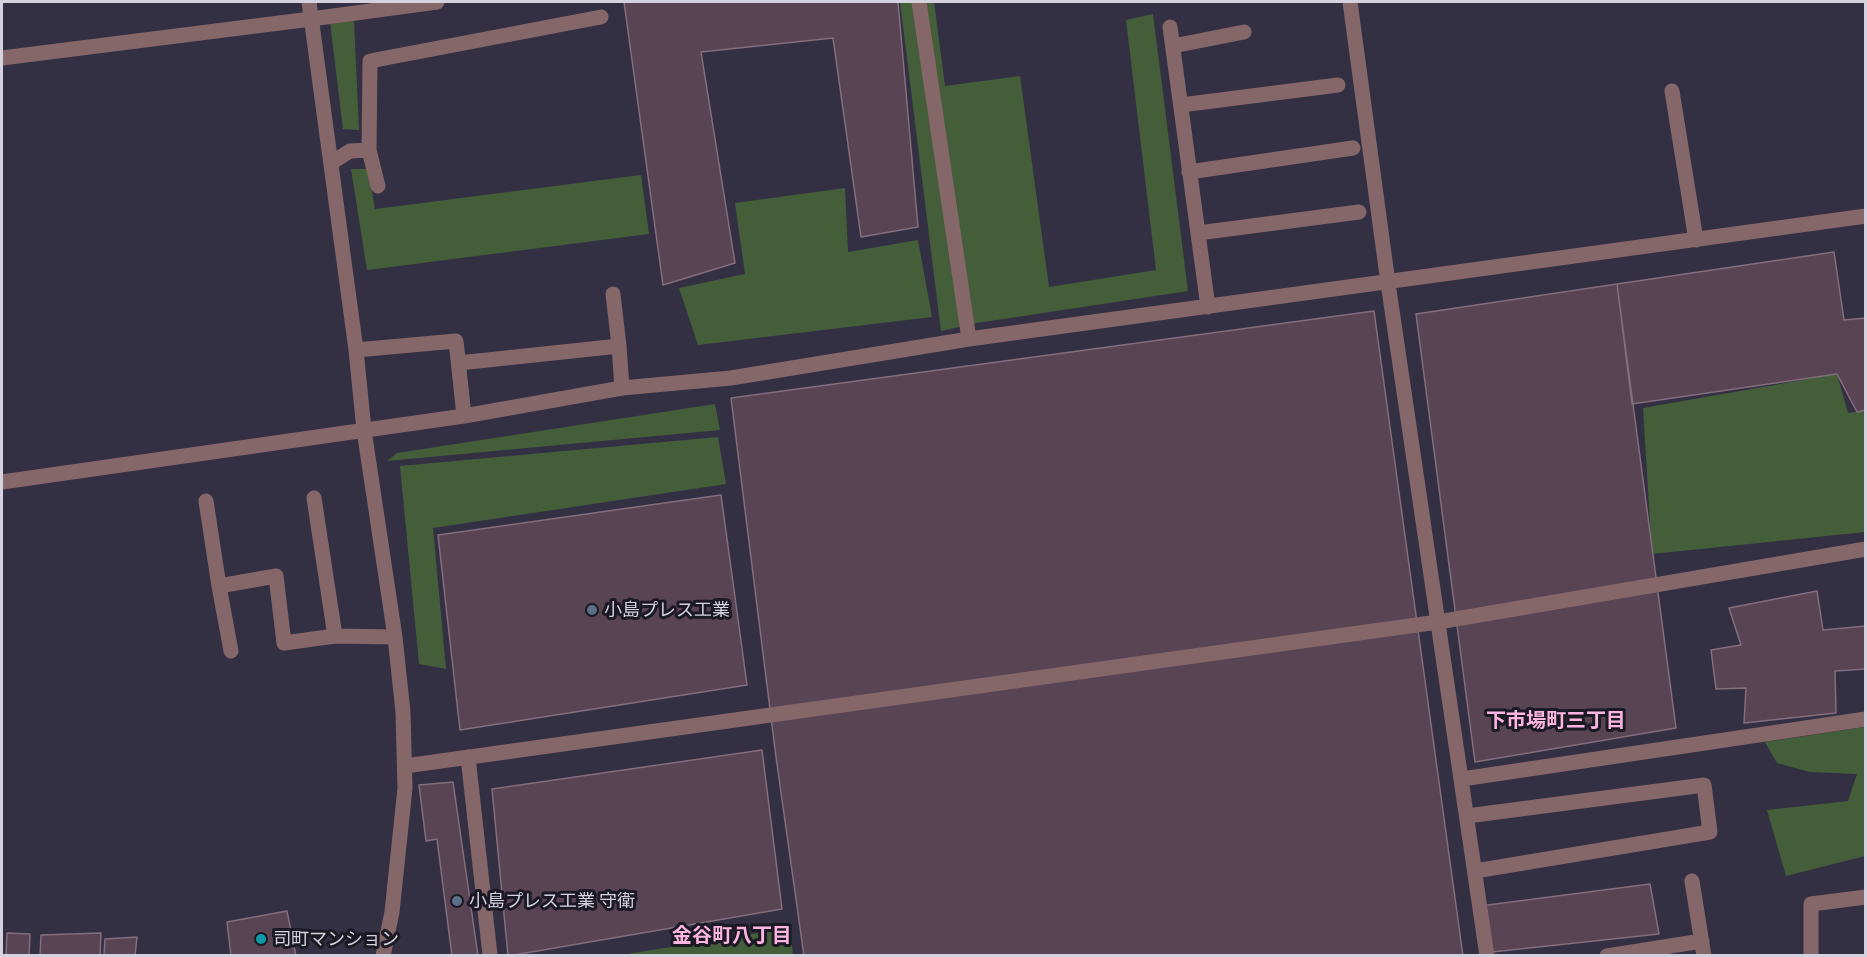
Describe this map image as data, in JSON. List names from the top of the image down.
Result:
{
  "districts": ["下市場町三丁目", "金谷町八丁目"],
  "places": ["小島プレス工業", "小島プレス工業 守衛", "司町マンション"]
}
